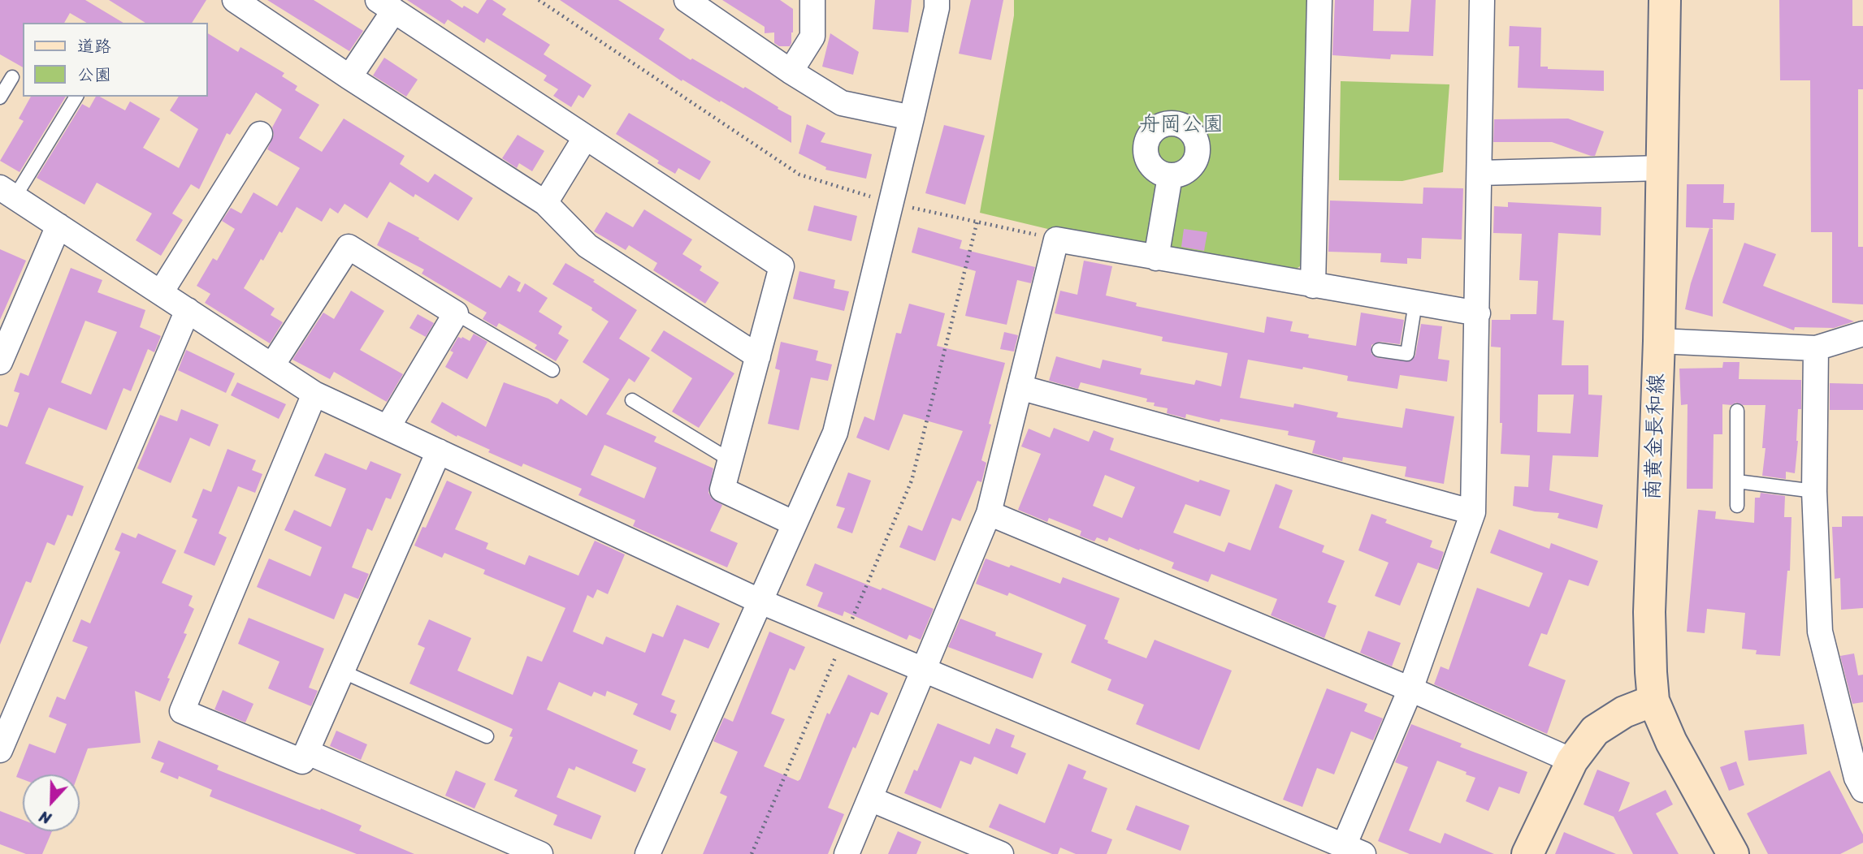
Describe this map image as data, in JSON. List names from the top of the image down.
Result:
{
  "streets": {
    "main road": ["南黄金長和線"]
  },
  "parks": ["舟岡公園"],
  "legend": ["道路", "公園"],
  "north": "bottom"
}
